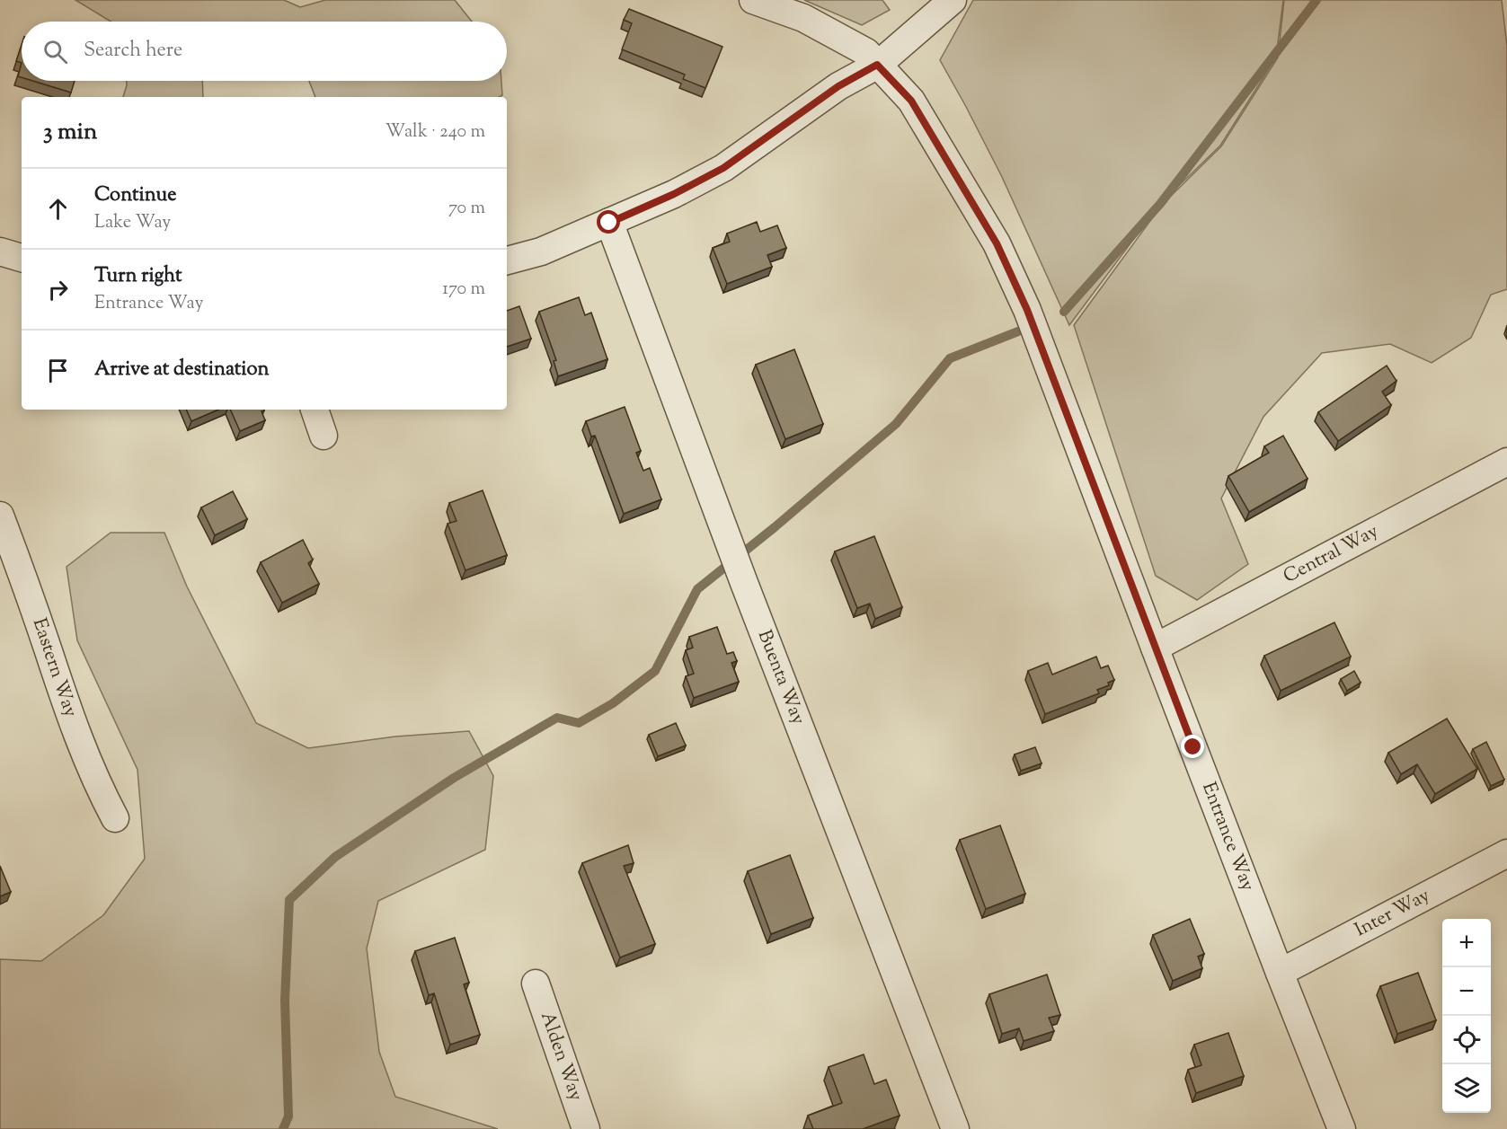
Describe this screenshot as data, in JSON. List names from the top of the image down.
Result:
{
  "streets": {
    "street": [
      "Central Way",
      "Eastern Way",
      "Buenta Way",
      "Entrance Way",
      "Inter Way",
      "Alden Way"
    ]
  },
  "crossings": [
    ["Central Way", "Entrance Way"],
    ["Entrance Way", "Inter Way"]
  ],
  "page": {
    "search": "Search here",
    "heading": ["3 min", "Walk · 240 m"],
    "list": [
      ["Continue", "Lake Way", "70 m"],
      ["Turn right", "Entrance Way", "170 m"],
      "Arrive at destination"
    ],
    "map_buttons": ["+", "−"]
  }
}
